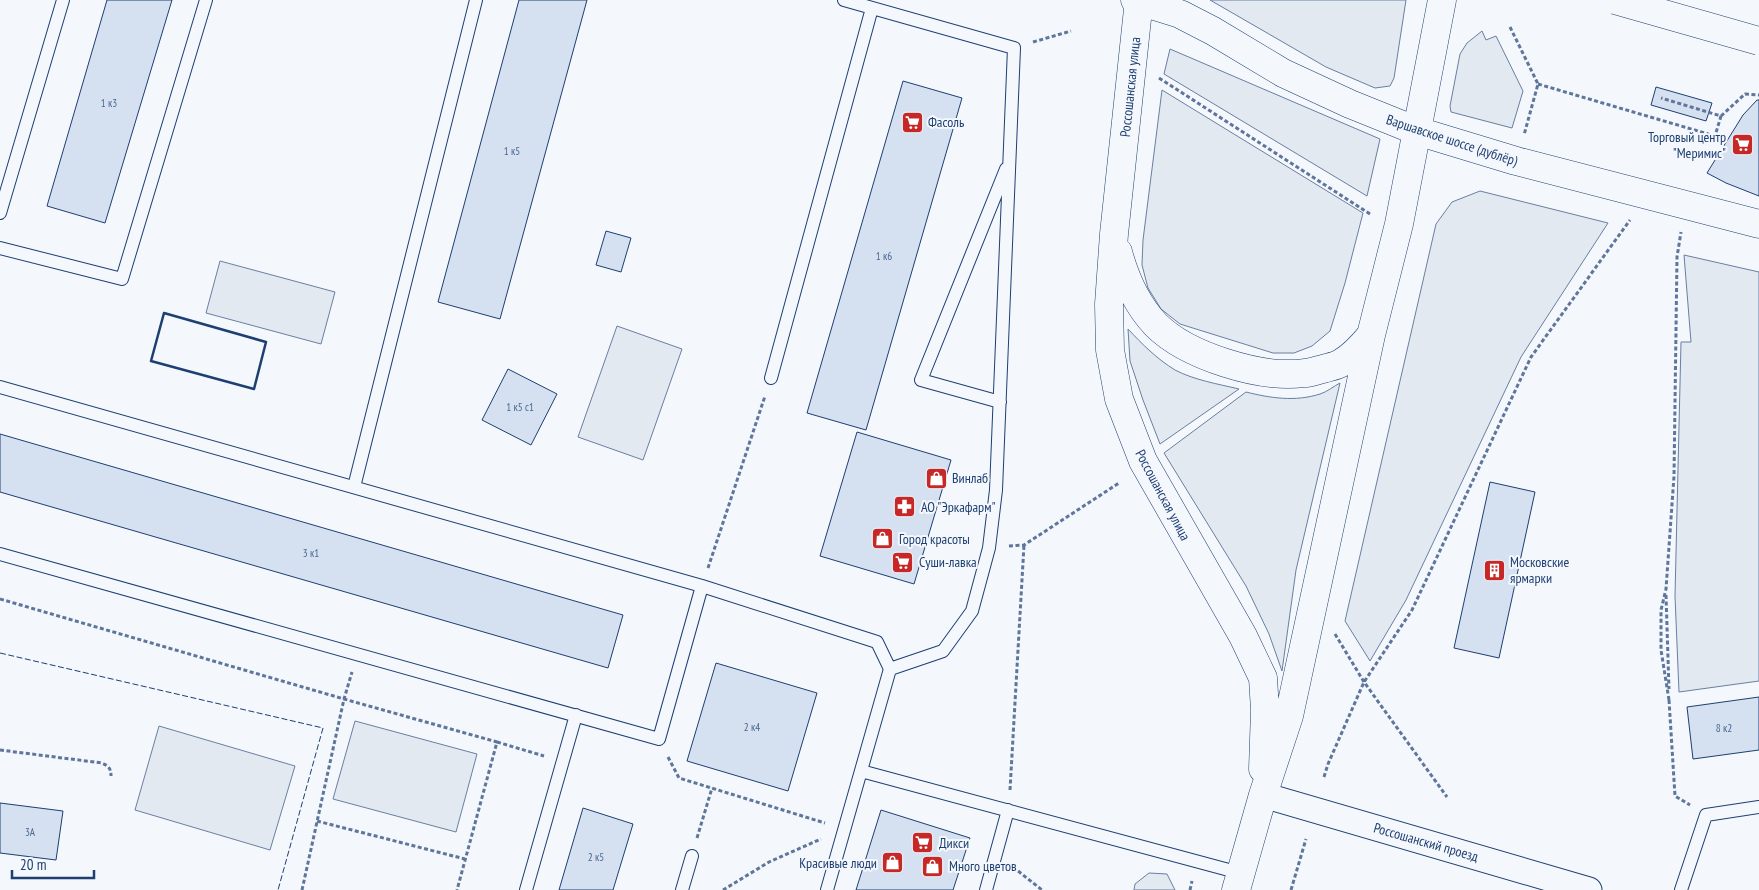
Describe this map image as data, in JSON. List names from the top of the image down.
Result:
{
  "streets": {
    "main road": ["Россошанская улица", "Варшавское шоссе (дублёр)"],
    "street": ["Россошанский проезд"]
  },
  "crossings": [
    ["Россошанская улица", "Варшавское шоссе (дублёр)"],
    ["Россошанская улица", "Россошанский проезд"]
  ],
  "places": {
    "supermarket": [
      "Фасоль",
      "Торговый центр \"Меримис\"",
      "Суши-лавка",
      "Дикси"
    ],
    "shop": [
      "Винлаб",
      "Город красоты",
      "Красивые люди",
      "Много цветов"
    ],
    "pharmacy": ["АО \"Эркафарм\""],
    "building": ["Московские ярмарки"]
  },
  "house_numbers": [
    "1 к3",
    "1 к5",
    "1 к6",
    "1 к5 с1",
    "3 к1",
    "2 к4",
    "8 к2",
    "3А",
    "2 к5"
  ],
  "scale_bar": "20 m"
}
